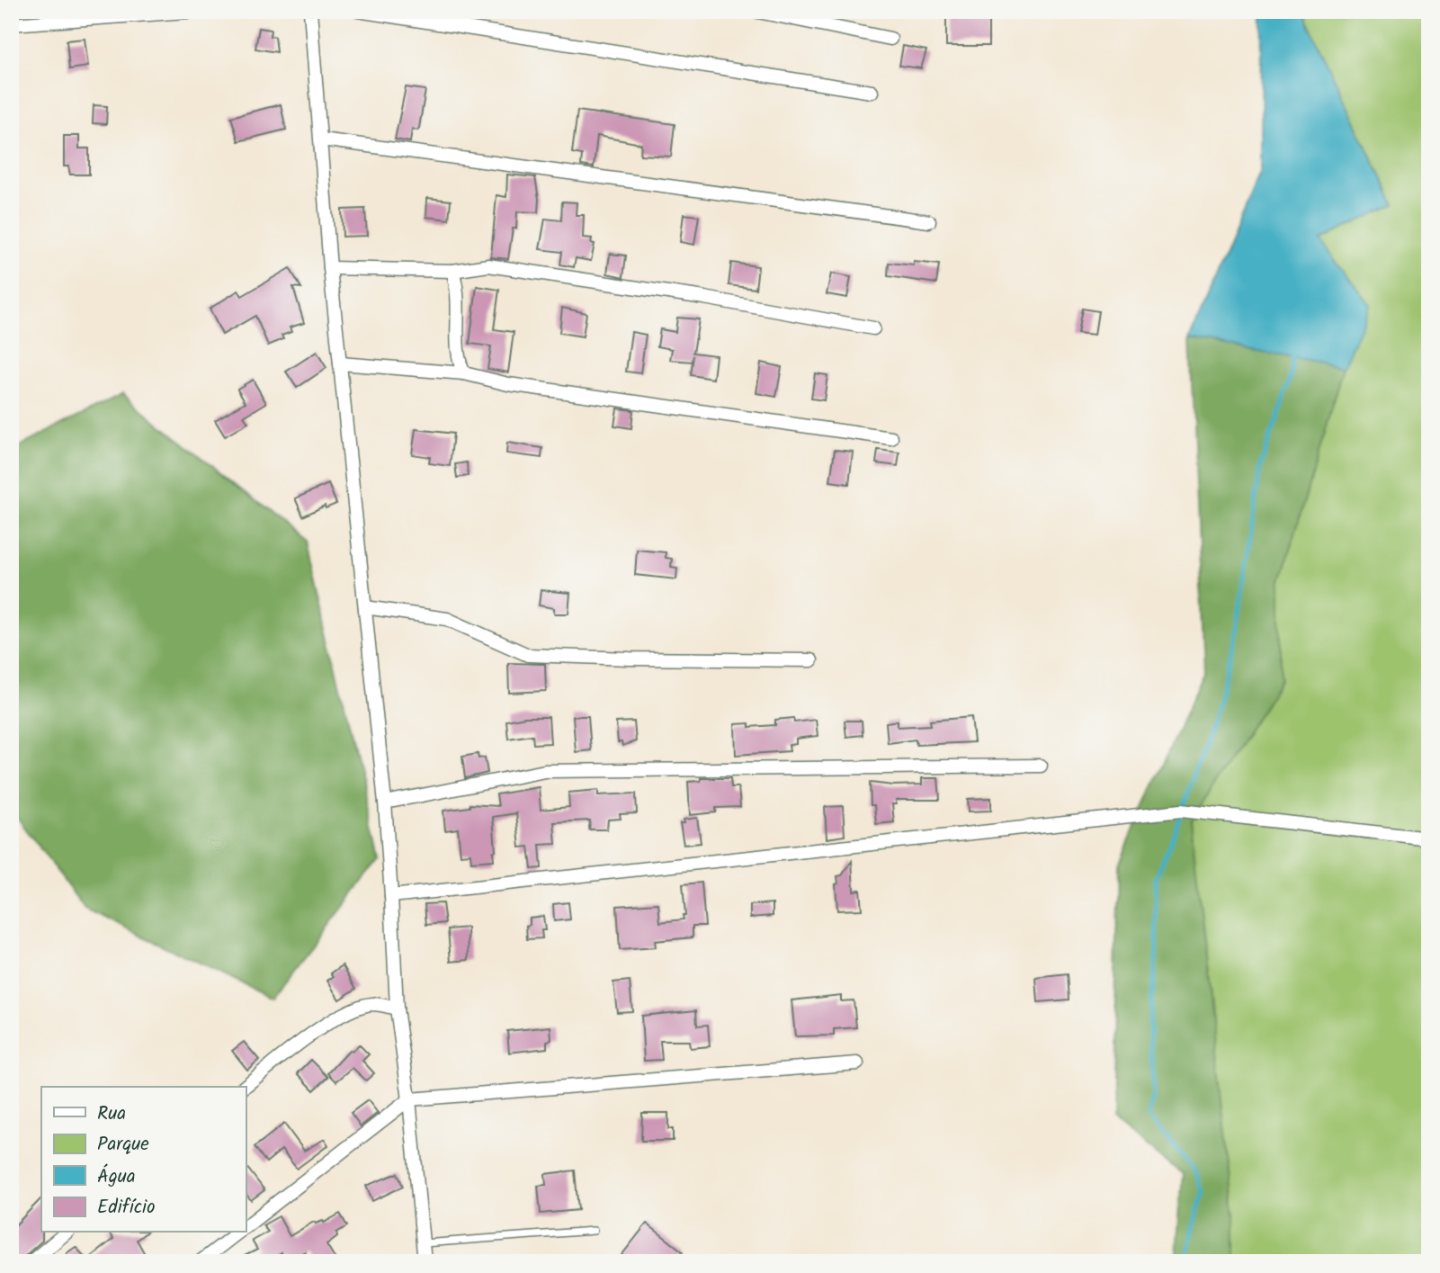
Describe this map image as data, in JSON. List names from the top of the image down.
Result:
{
  "legend": [
    "Rua",
    "Parque",
    "Água",
    "Edifício"
  ]
}
